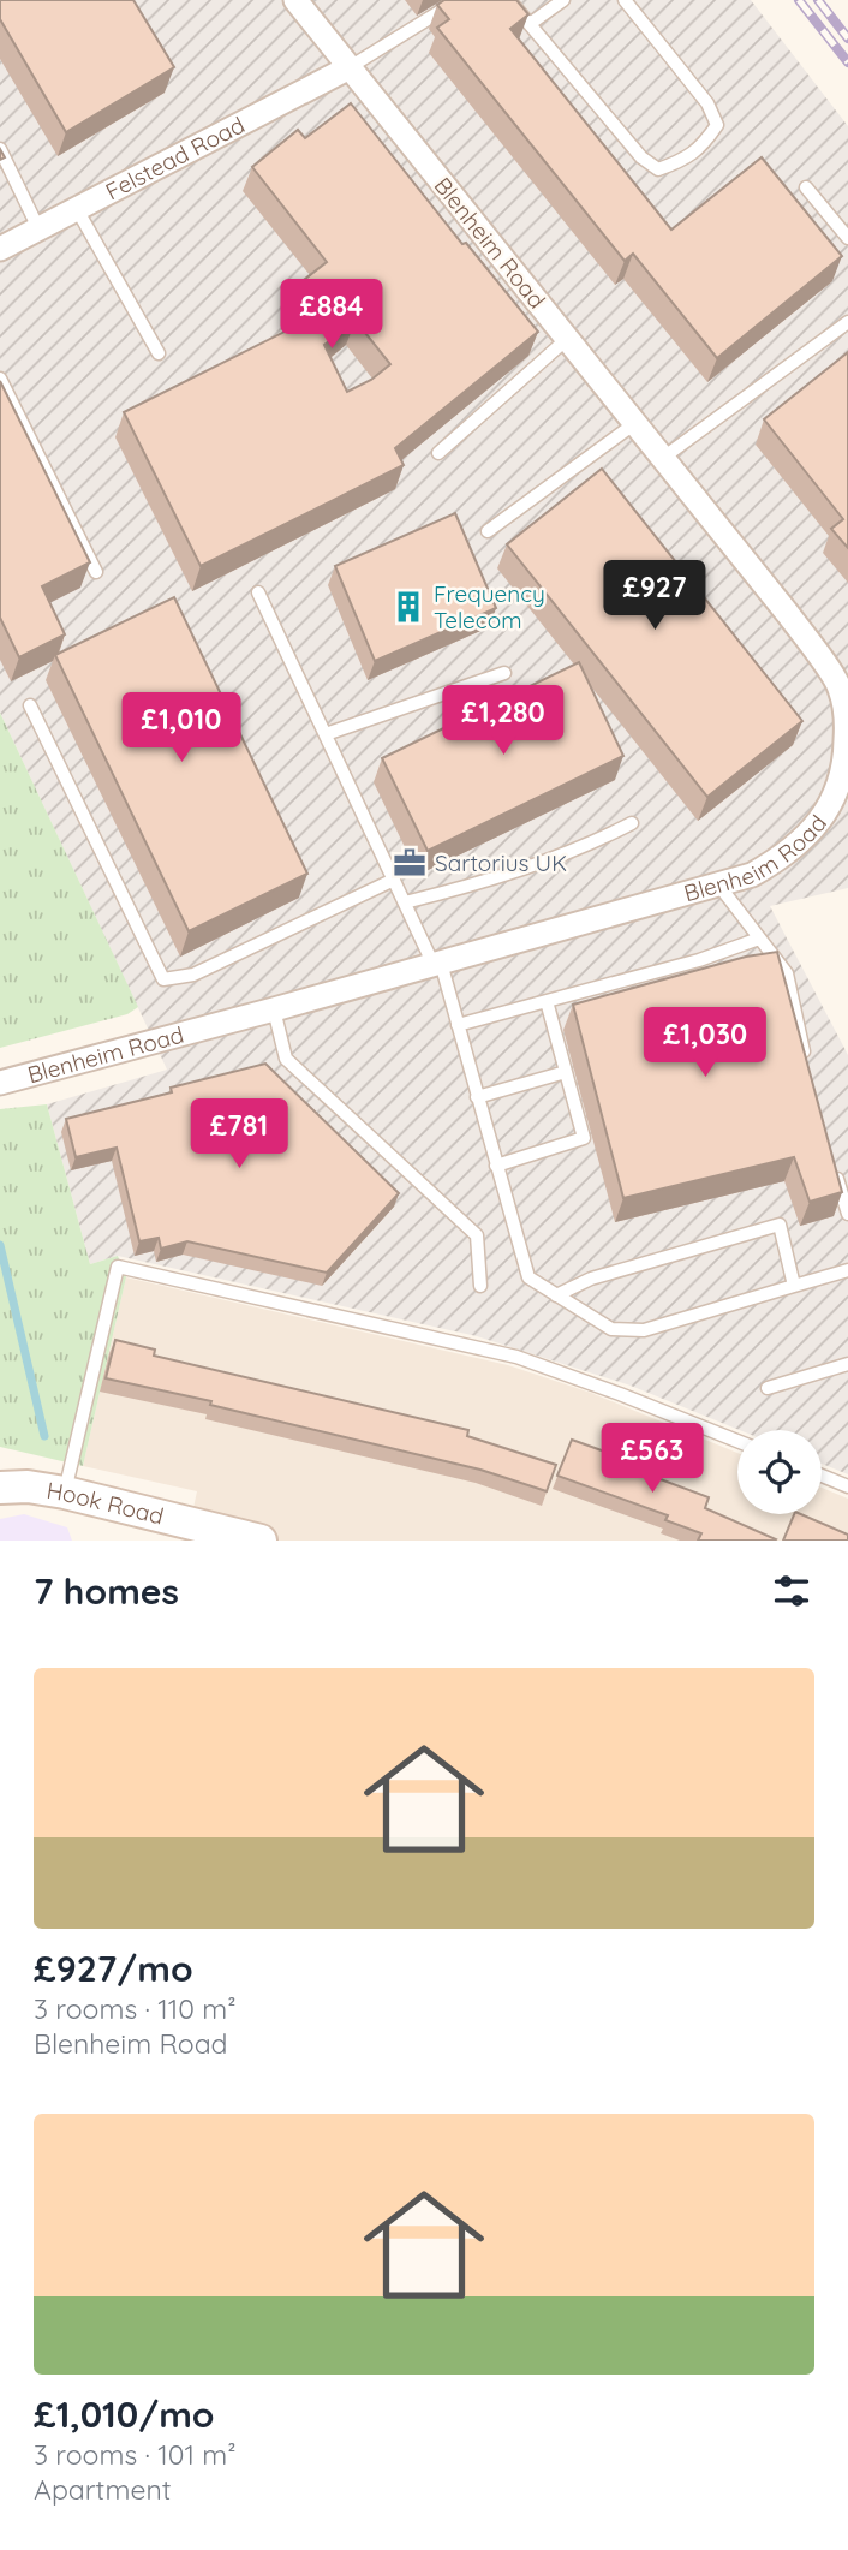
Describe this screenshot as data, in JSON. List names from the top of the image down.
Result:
{
  "streets": {
    "main road": ["Hook Road"],
    "street": ["Felstead Road", "Blenheim Road"]
  },
  "crossings": [
    ["Felstead Road", "Blenheim Road"]
  ],
  "places": {
    "building": ["Frequency Telecom"],
    "office": ["Sartorius UK"]
  },
  "page": {
    "price": [
      "£884",
      "£927",
      "£1,280",
      "£1,010",
      "£1,030",
      "£781",
      "£563"
    ],
    "heading": "7 homes",
    "list": [
      {
        "name": "£927/mo",
        "note": "3 rooms · 110 m² · Blenheim Road"
      },
      {
        "name": "£1,010/mo",
        "note": "3 rooms · 101 m² · Apartment"
      }
    ]
  }
}
